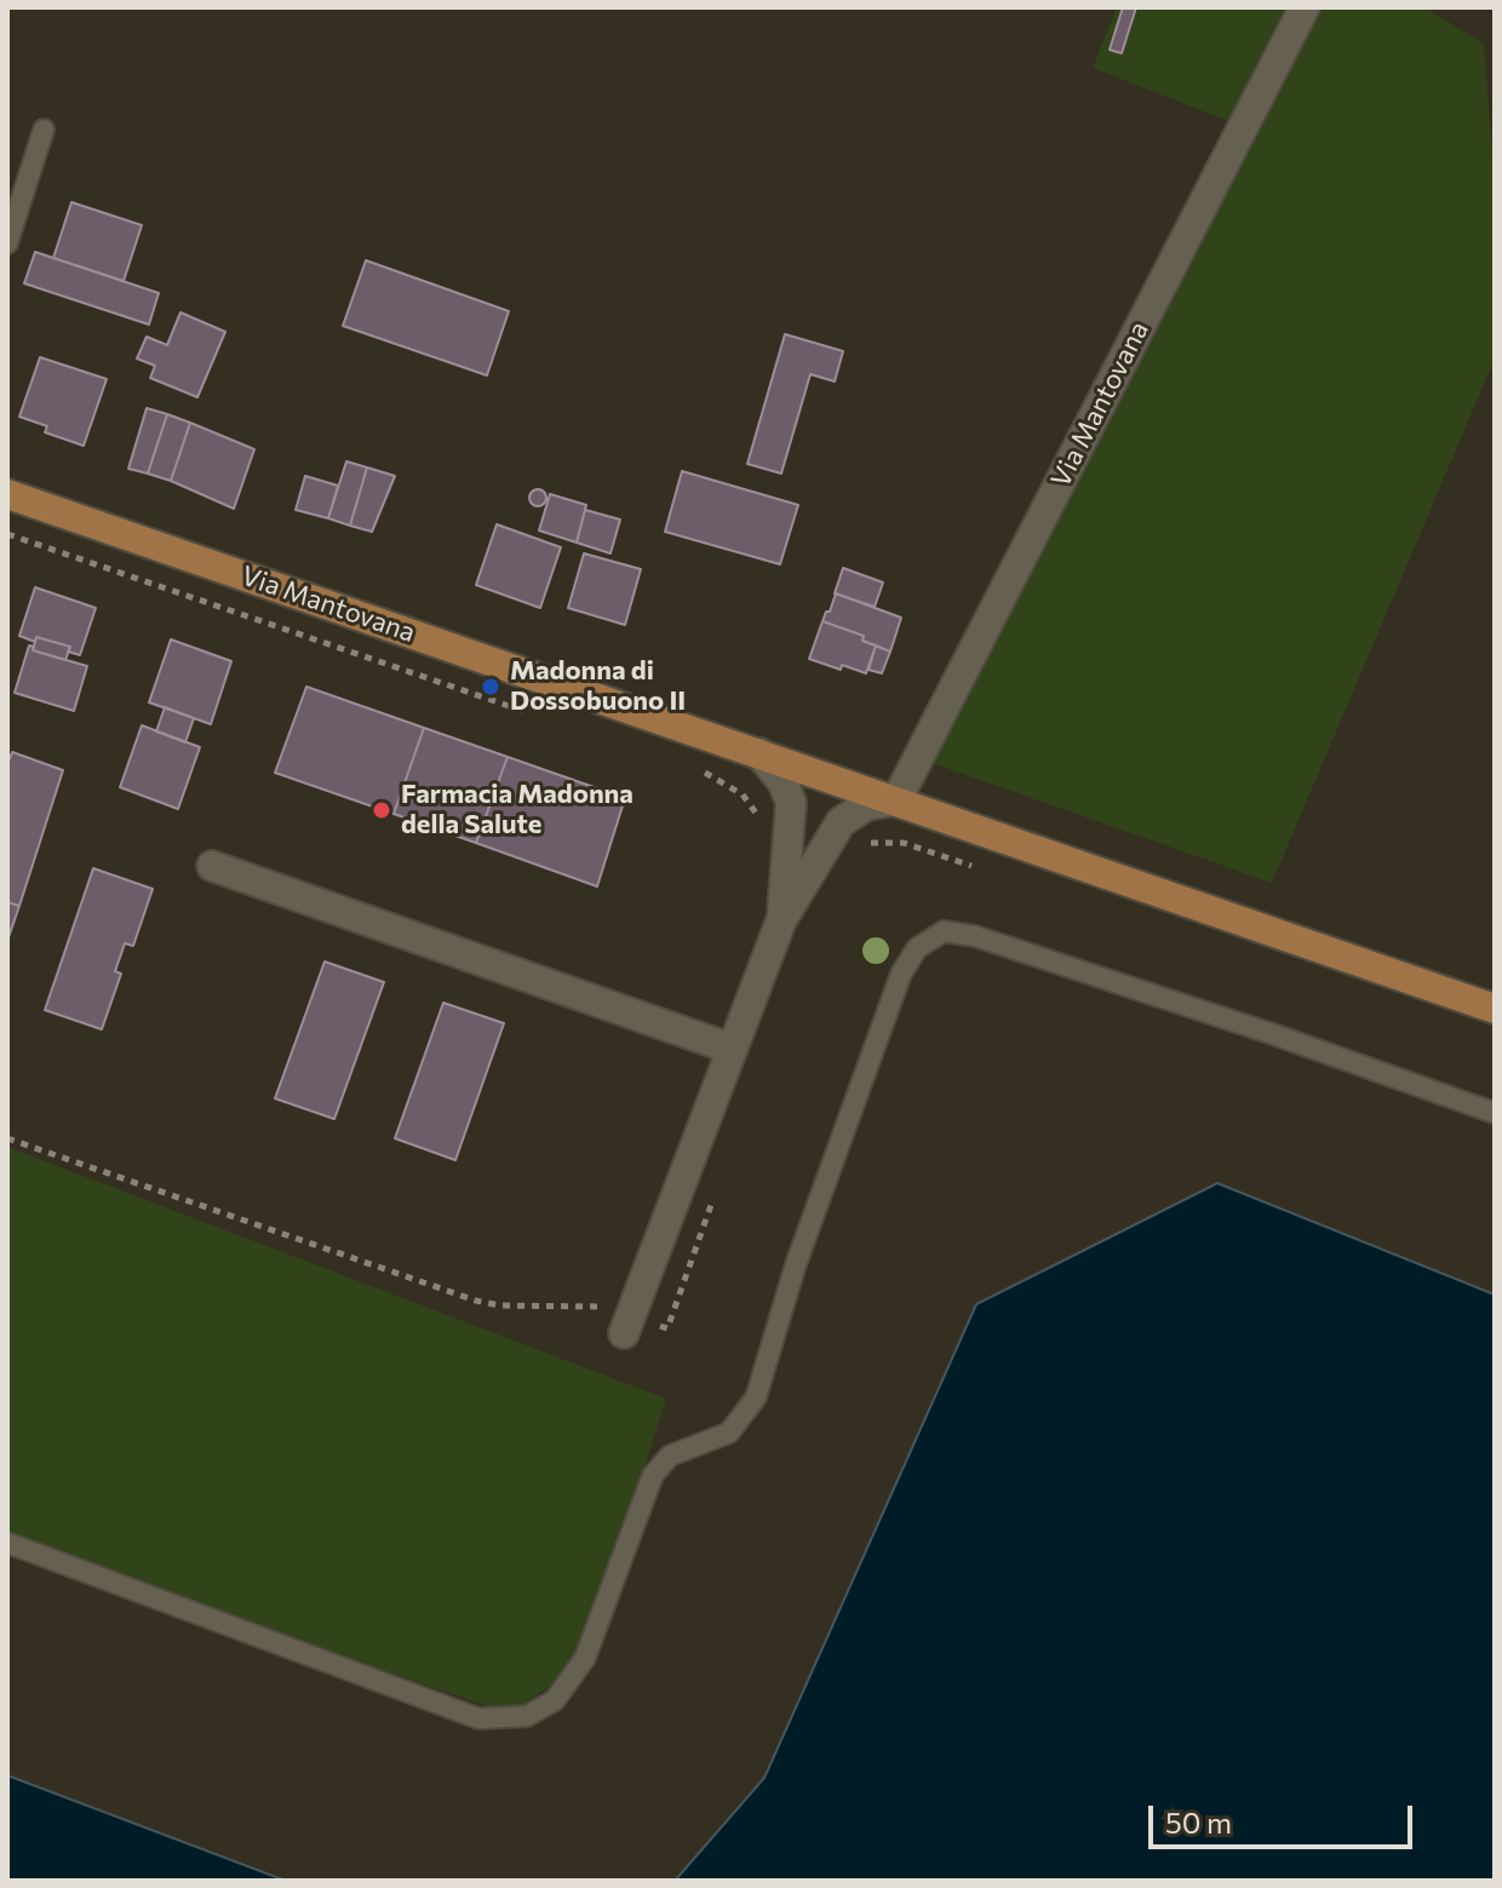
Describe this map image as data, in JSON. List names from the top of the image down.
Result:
{
  "streets": {
    "main road": ["Via Mantovana"]
  },
  "places": ["Madonna di Dossobuono II", "Farmacia Madonna della Salute"],
  "scale_bar": "50 m"
}
